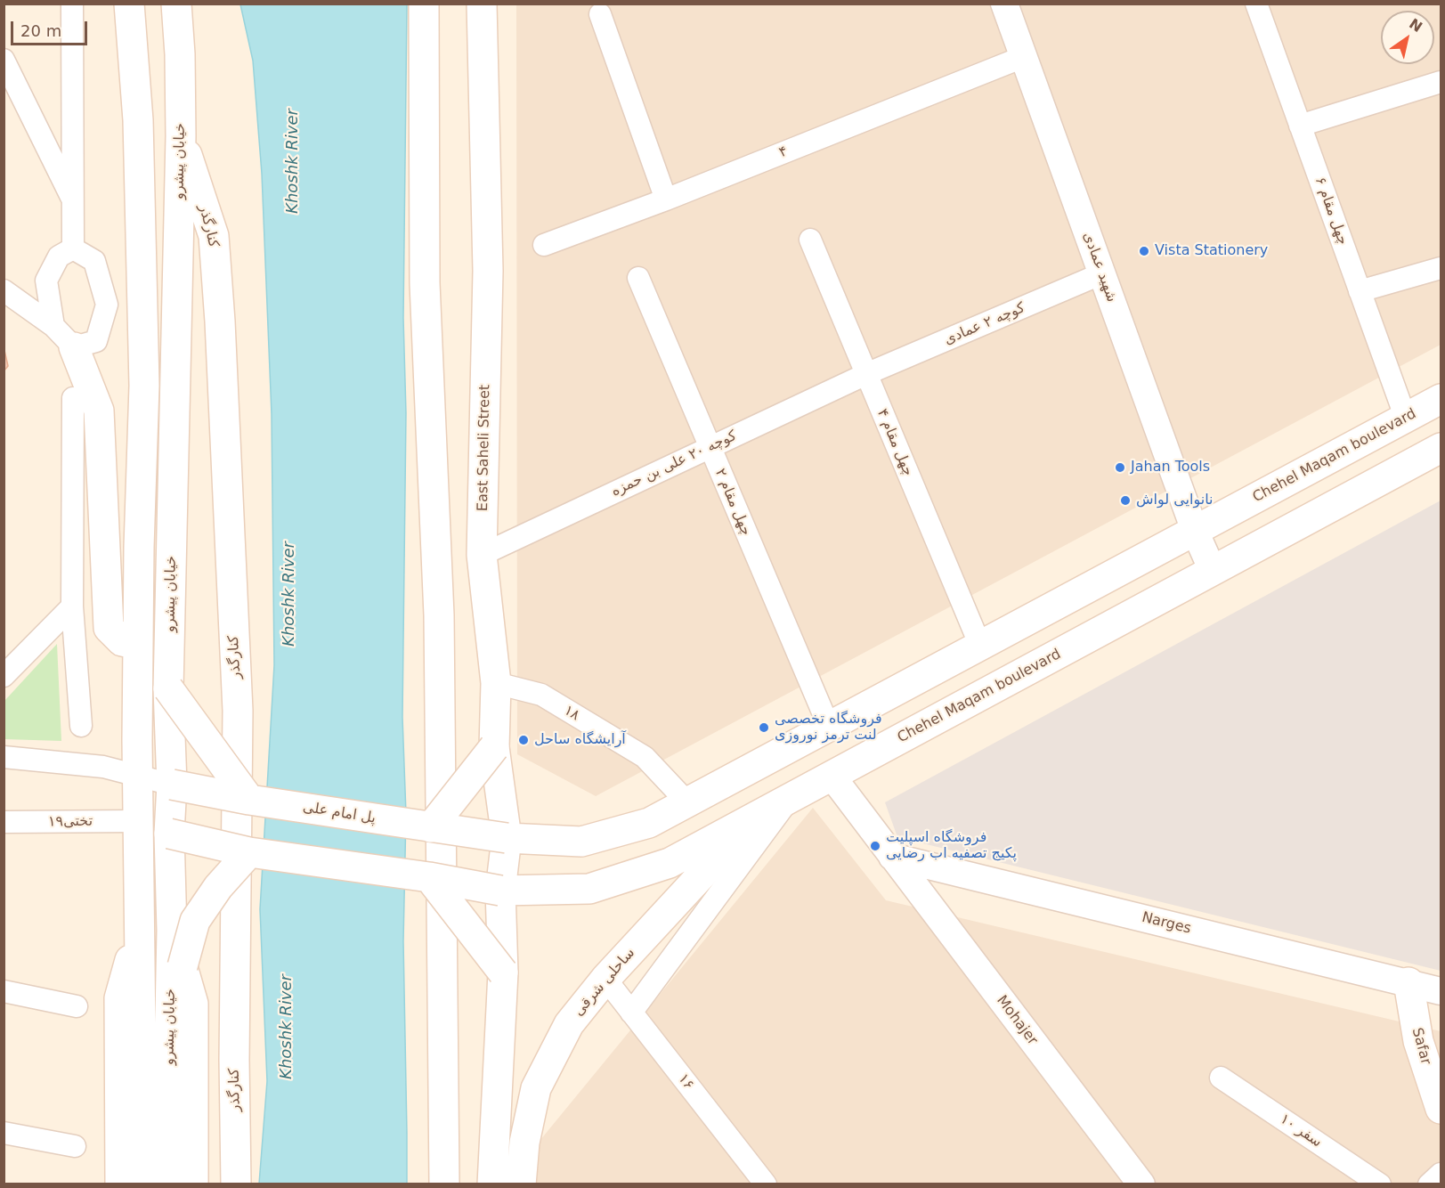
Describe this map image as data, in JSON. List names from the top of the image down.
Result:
{
  "streets": {
    "main road": [
      "خیابان پیشرو",
      "کنارگذر",
      "East Saheli Street",
      "Chehel Maqam boulevard",
      "پل امام علی",
      "ساحلی شرقی",
      "Safar"
    ],
    "street": [
      "۴",
      "چهل مقام ۶",
      "شهید عمادی",
      "کوچه ۲ عمادی",
      "چهل مقام ۴",
      "کوچه ۲۰ علی بن حمزه",
      "چهل مقام ۲",
      "۱۸",
      "تختی۱۹",
      "Narges",
      "Mohajer",
      "۱۶",
      "۱۰ سفر"
    ]
  },
  "crossings": [
    ["۴", "شهید عمادی"],
    ["خیابان پیشرو", "کنارگذر"],
    ["خیابان پیشرو", "پل امام علی"],
    ["خیابان پیشرو", "تختی۱۹"],
    ["چهل مقام ۶", "Chehel Maqam boulevard"],
    ["شهید عمادی", "کوچه ۲ عمادی"],
    ["شهید عمادی", "Chehel Maqam boulevard"],
    ["کوچه ۲ عمادی", "چهل مقام ۴"],
    ["کوچه ۲ عمادی", "کوچه ۲۰ علی بن حمزه"],
    ["چهل مقام ۴", "Chehel Maqam boulevard"],
    ["چهل مقام ۴", "کوچه ۲۰ علی بن حمزه"],
    ["East Saheli Street", "Chehel Maqam boulevard"],
    ["East Saheli Street", "کوچه ۲۰ علی بن حمزه"],
    ["East Saheli Street", "۱۸"],
    ["East Saheli Street", "پل امام علی"],
    ["Chehel Maqam boulevard", "چهل مقام ۲"],
    ["Chehel Maqam boulevard", "۱۸"],
    ["Chehel Maqam boulevard", "پل امام علی"],
    ["Chehel Maqam boulevard", "ساحلی شرقی"],
    ["Chehel Maqam boulevard", "Mohajer"],
    ["کوچه ۲۰ علی بن حمزه", "چهل مقام ۲"],
    ["Narges", "Mohajer"],
    ["Narges", "Safar"],
    ["ساحلی شرقی", "۱۶"]
  ],
  "water": ["Khoshk River"],
  "places": [
    "Vista Stationery",
    "Jahan Tools",
    "نانوایی لواش",
    "فروشگاه تخصصی لنت ترمز نوروزی",
    "آرایشگاه ساحل",
    "فروشگاه اسپلیت پکیج تصفیه اب رضایی"
  ],
  "scale_bar": "20 m",
  "north": "top right"
}
